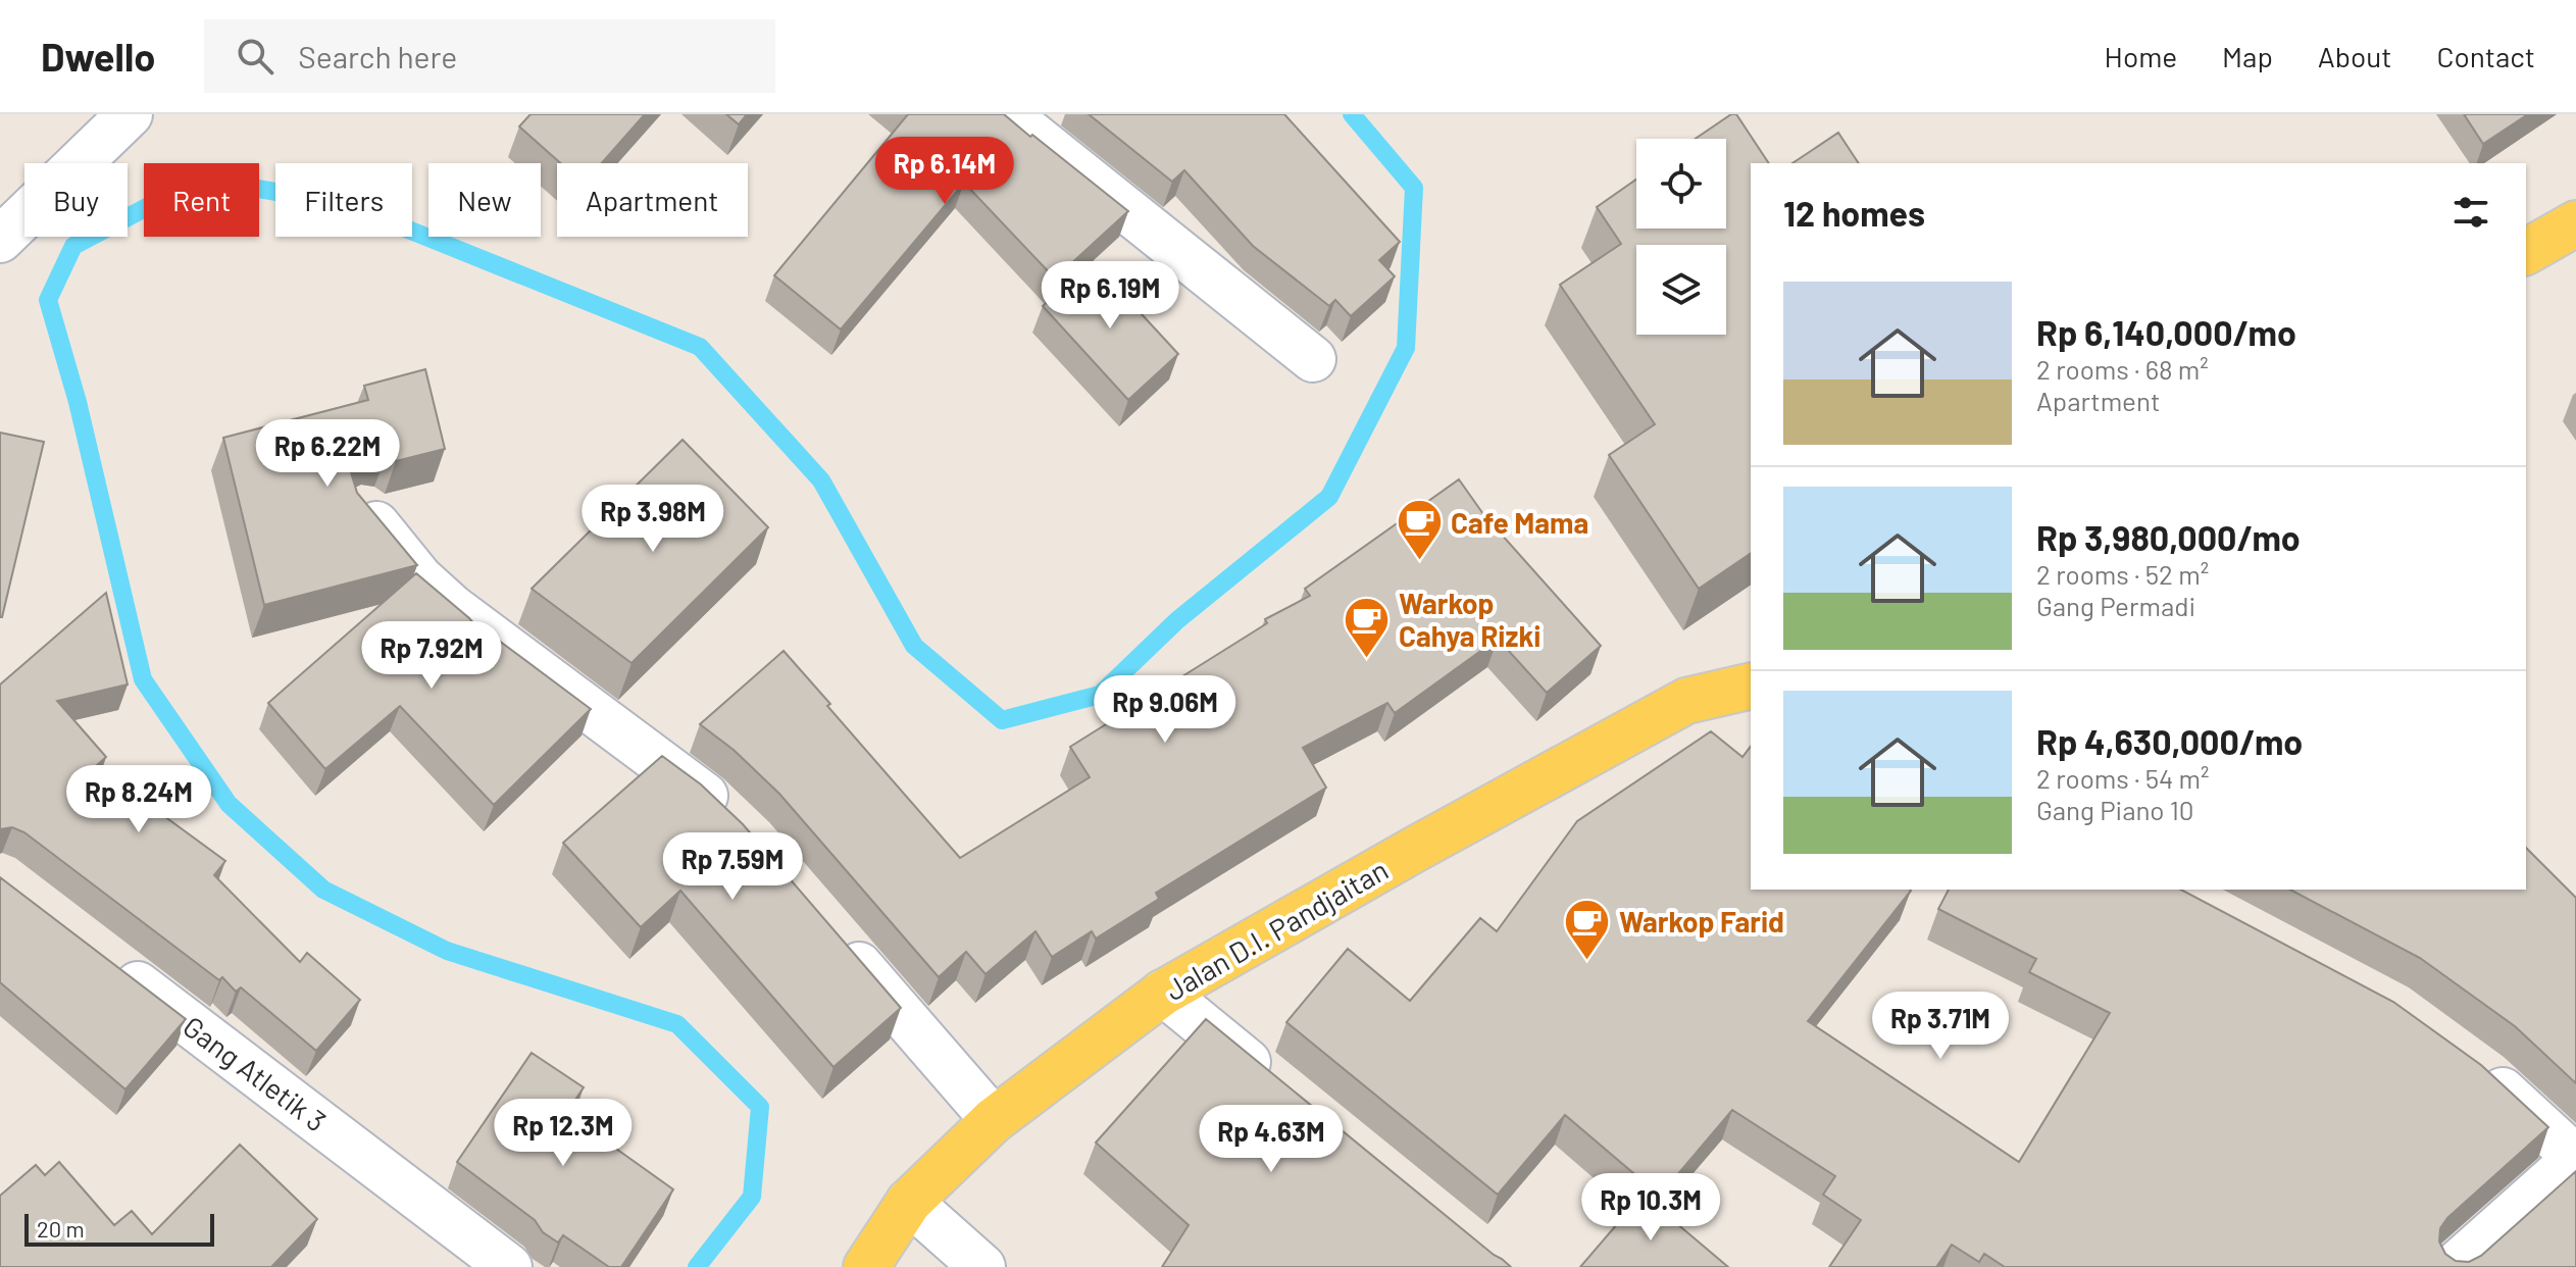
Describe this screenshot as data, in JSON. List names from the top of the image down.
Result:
{
  "streets": {
    "main road": ["Jalan D.I. Pandjaitan"],
    "street": ["Gang Atletik 3"]
  },
  "places": {
    "cafe": ["Cafe Mama", "Warkop Cahya Rizki", "Warkop Farid"]
  },
  "scale_bar": "20 m",
  "page": {
    "header": "Dwello",
    "search": "Search here",
    "nav": [
      "Home",
      "Map",
      "About",
      "Contact"
    ],
    "price": [
      "Rp 6.14M",
      "Rp 6.19M",
      "Rp 6.22M",
      "Rp 3.98M",
      "Rp 7.92M",
      "Rp 9.06M",
      "Rp 8.24M",
      "Rp 7.59M",
      "Rp 3.71M",
      "Rp 12.3M",
      "Rp 4.63M",
      "Rp 10.3M"
    ],
    "chip": [
      "Buy",
      "Rent",
      "Filters",
      "New",
      "Apartment"
    ],
    "heading": "12 homes",
    "list": [
      {
        "name": "Rp 6,140,000/mo",
        "note": "2 rooms · 68 m² · Apartment"
      },
      {
        "name": "Rp 3,980,000/mo",
        "note": "2 rooms · 52 m² · Gang Permadi"
      },
      {
        "name": "Rp 4,630,000/mo",
        "note": "2 rooms · 54 m² · Gang Piano 10"
      }
    ],
    "scale": "20 m"
  }
}
